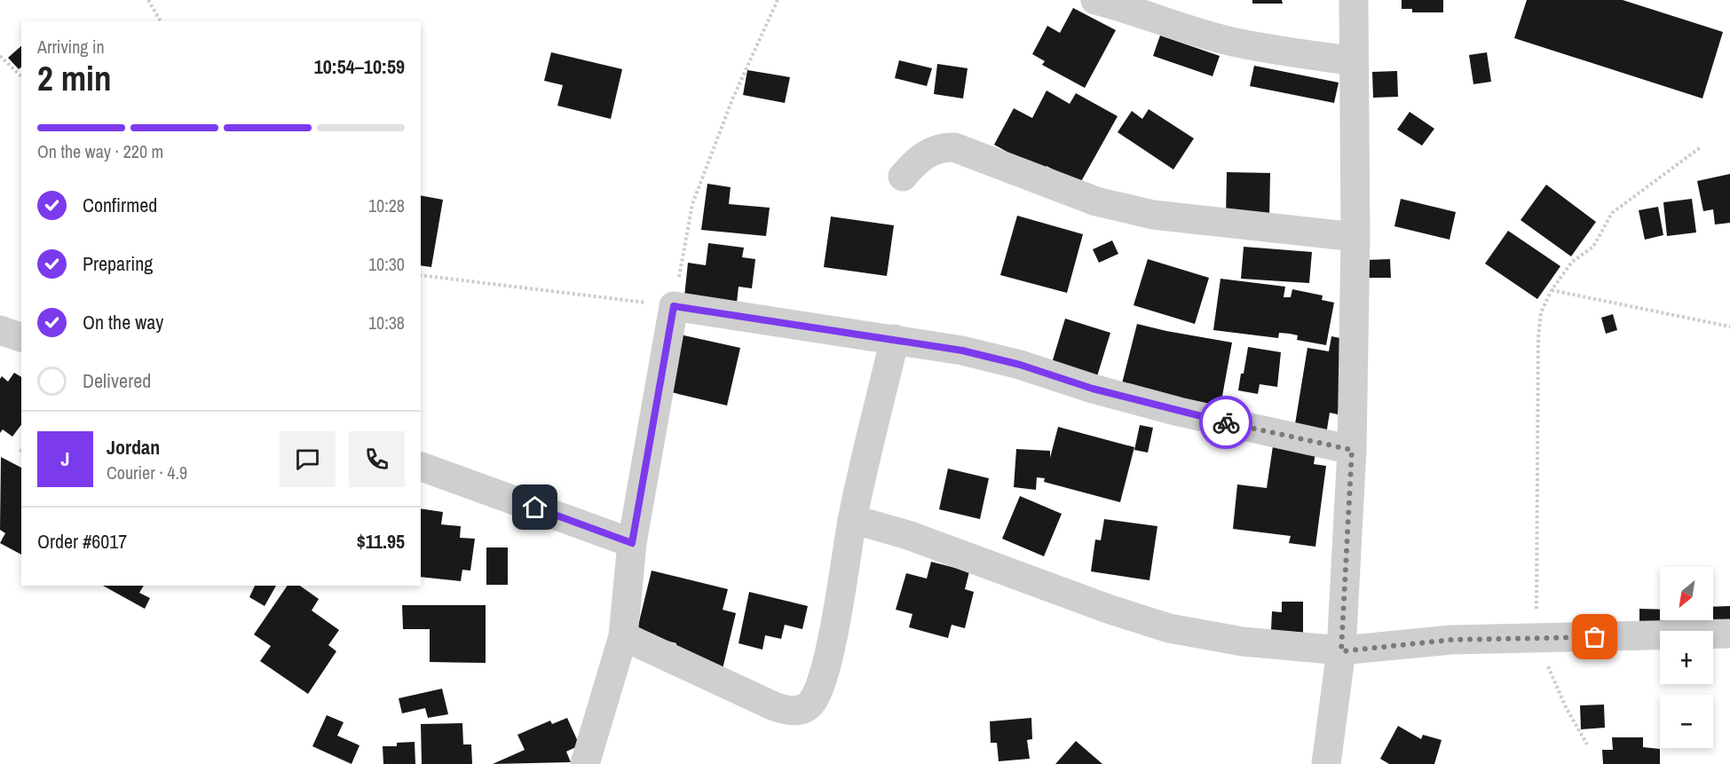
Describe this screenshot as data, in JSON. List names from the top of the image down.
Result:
{
  "north": "bottom left",
  "page": {
    "heading": ["2 min", "Arriving in", "10:54–10:59"],
    "panel": [
      "Jordan",
      "Courier · 4.9",
      "Order #6017",
      "$11.95"
    ],
    "bar": "On the way · 220 m",
    "list": [
      ["Confirmed", "10:28"],
      ["Preparing", "10:30"],
      ["On the way", "10:38"],
      "Delivered"
    ],
    "round": "J",
    "map_buttons": ["+", "−"]
  }
}
